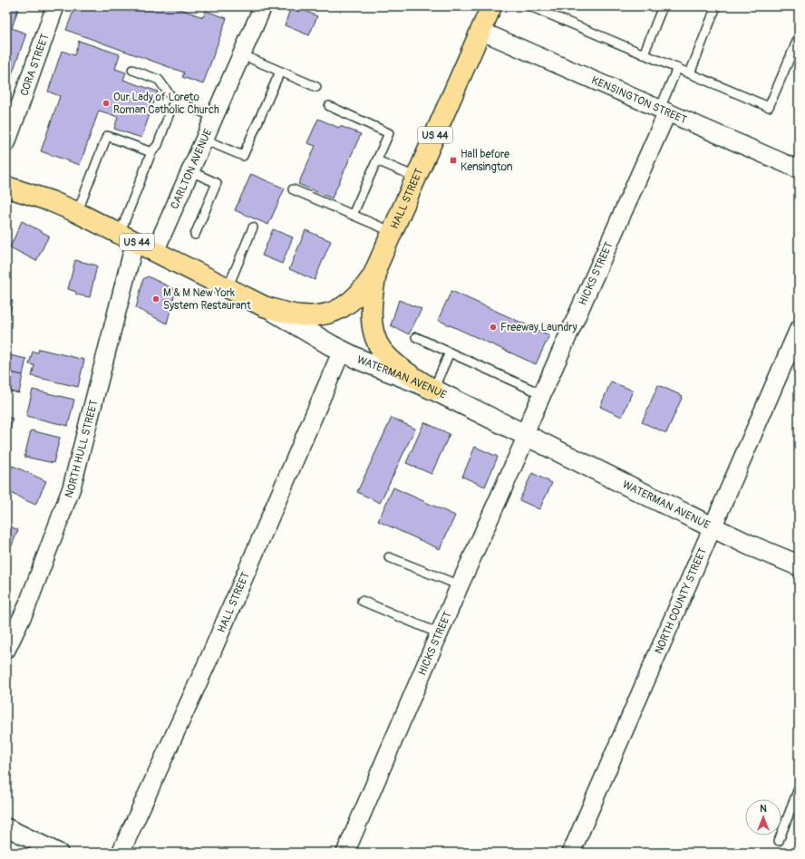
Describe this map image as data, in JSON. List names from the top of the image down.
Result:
{
  "streets": {
    "highway": ["US 44", "HALL STREET", "WATERMAN AVENUE"],
    "street": [
      "CORA STREET",
      "KENSINGTON STREET",
      "CARLTON AVENUE",
      "HICKS STREET",
      "NORTH HULL STREET",
      "NORTH COUNTY STREET"
    ]
  },
  "crossings": [
    ["KENSINGTON STREET", "HALL STREET"],
    ["KENSINGTON STREET", "HICKS STREET"],
    ["CARLTON AVENUE", "WATERMAN AVENUE"],
    ["HALL STREET", "WATERMAN AVENUE"],
    ["HICKS STREET", "WATERMAN AVENUE"],
    ["WATERMAN AVENUE", "NORTH HULL STREET"],
    ["WATERMAN AVENUE", "NORTH COUNTY STREET"]
  ],
  "places": {
    "other": ["Our Lady of Loreto Roman Catholic Church", "M & M New York System Restaurant", "Freeway Laundry"],
    "transit": ["Hall before Kensington"]
  },
  "north": "top"
}
